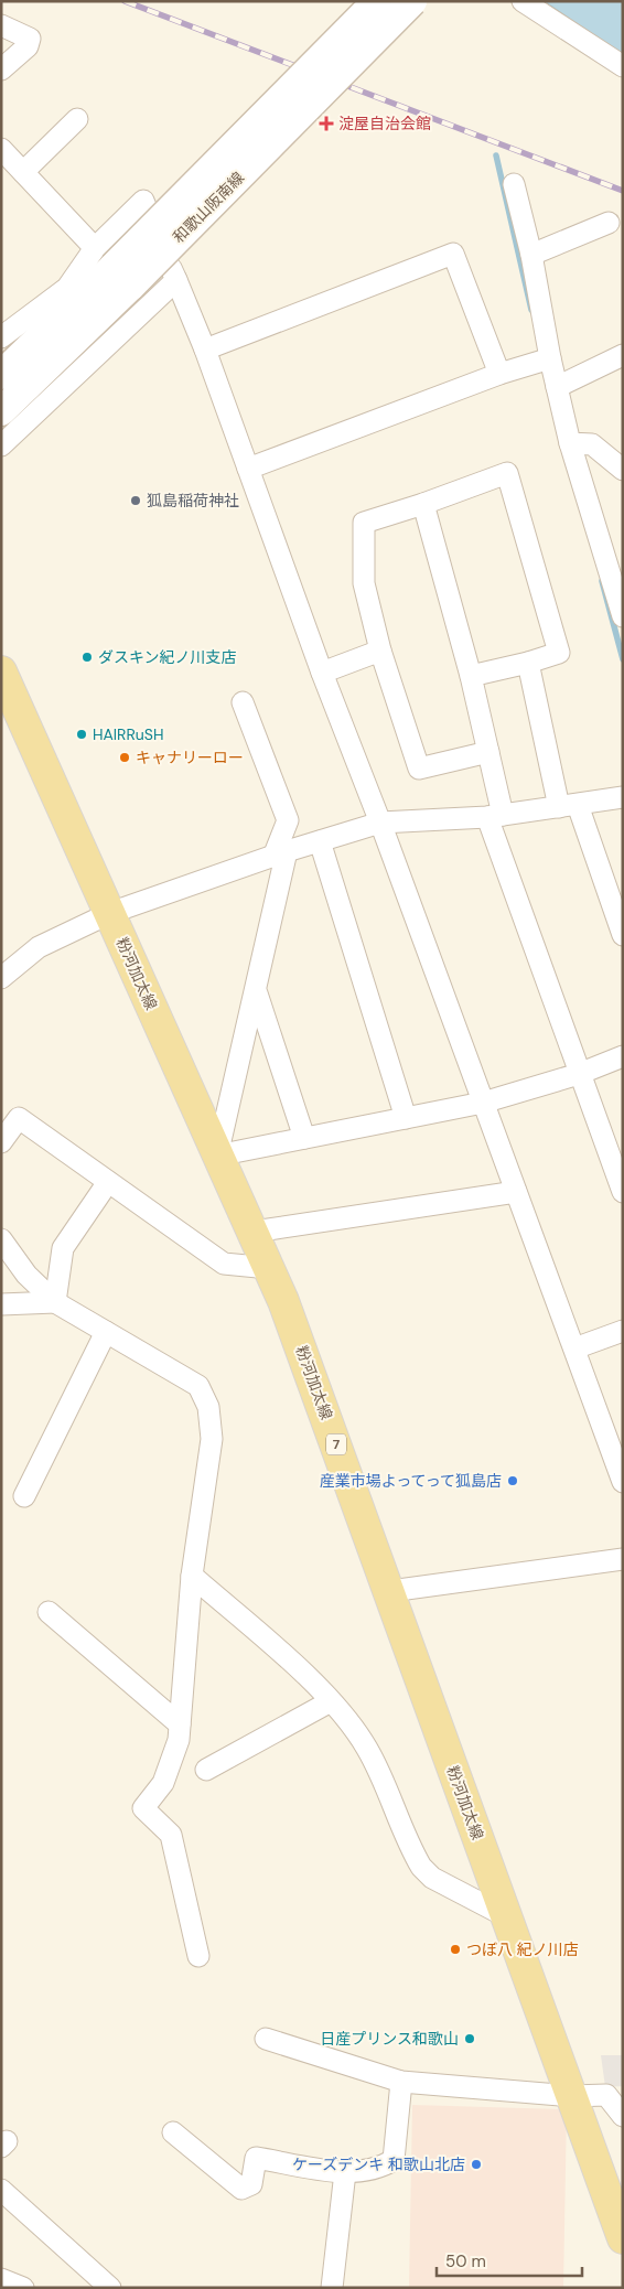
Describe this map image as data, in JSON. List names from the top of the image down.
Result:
{
  "streets": {
    "main road": ["和歌山阪南線", "粉河加太線", "7"]
  },
  "places": {
    "health": ["淀屋自治会館"],
    "other": [
      "狐島稲荷神社",
      "ダスキン紀ノ川支店",
      "HAIRRuSH",
      "キャナリーロー",
      "産業市場よってって狐島店",
      "つぼ八 紀ノ川店",
      "日産プリンス和歌山",
      "ケーズデンキ 和歌山北店"
    ]
  },
  "scale_bar": "50 m"
}
